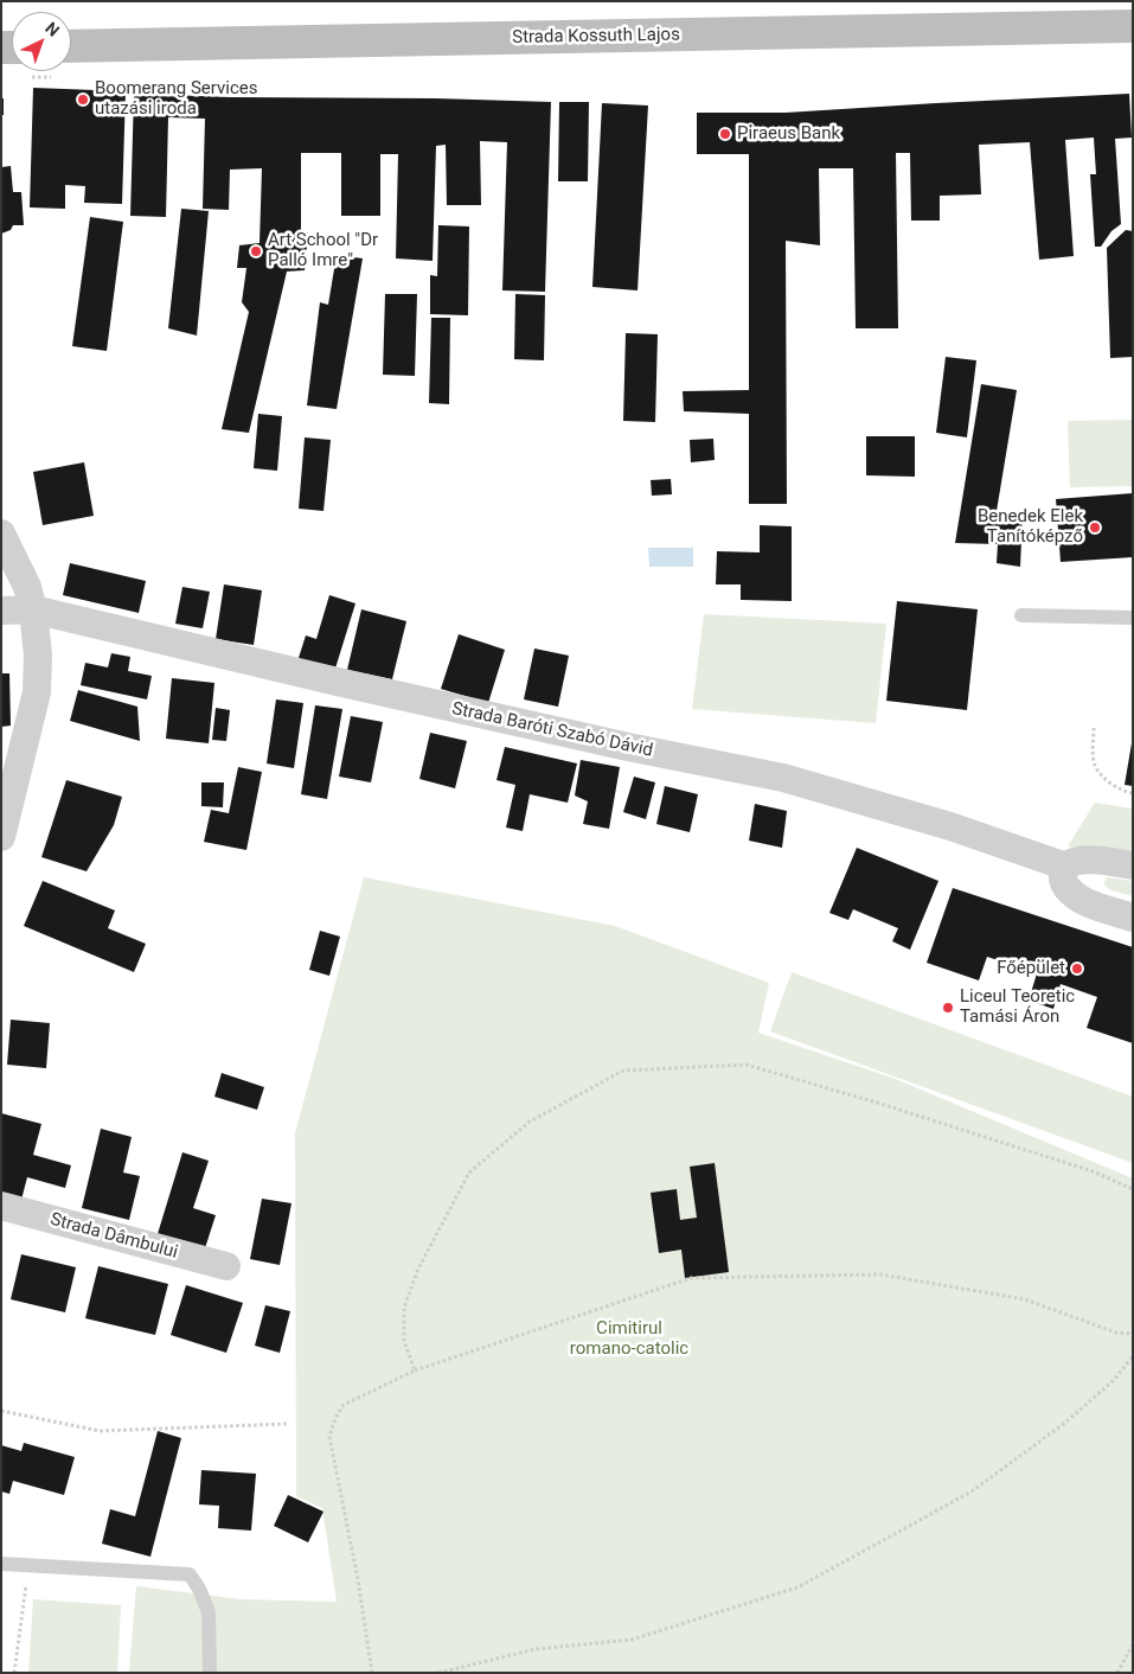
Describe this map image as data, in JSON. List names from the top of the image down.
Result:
{
  "streets": {
    "main road": ["Strada Kossuth Lajos"],
    "street": ["Strada Baróti Szabó Dávid", "Strada Dâmbului"]
  },
  "parks": ["Cimitirul romano-catolic"],
  "places": [
    "Boomerang Services utazási iroda",
    "Piraeus Bank",
    "Art School \"Dr Palló Imre\"",
    "Benedek Elek Tanítóképző",
    "Főépület",
    "Liceul Teoretic Tamási Áron"
  ],
  "north": "top right"
}
